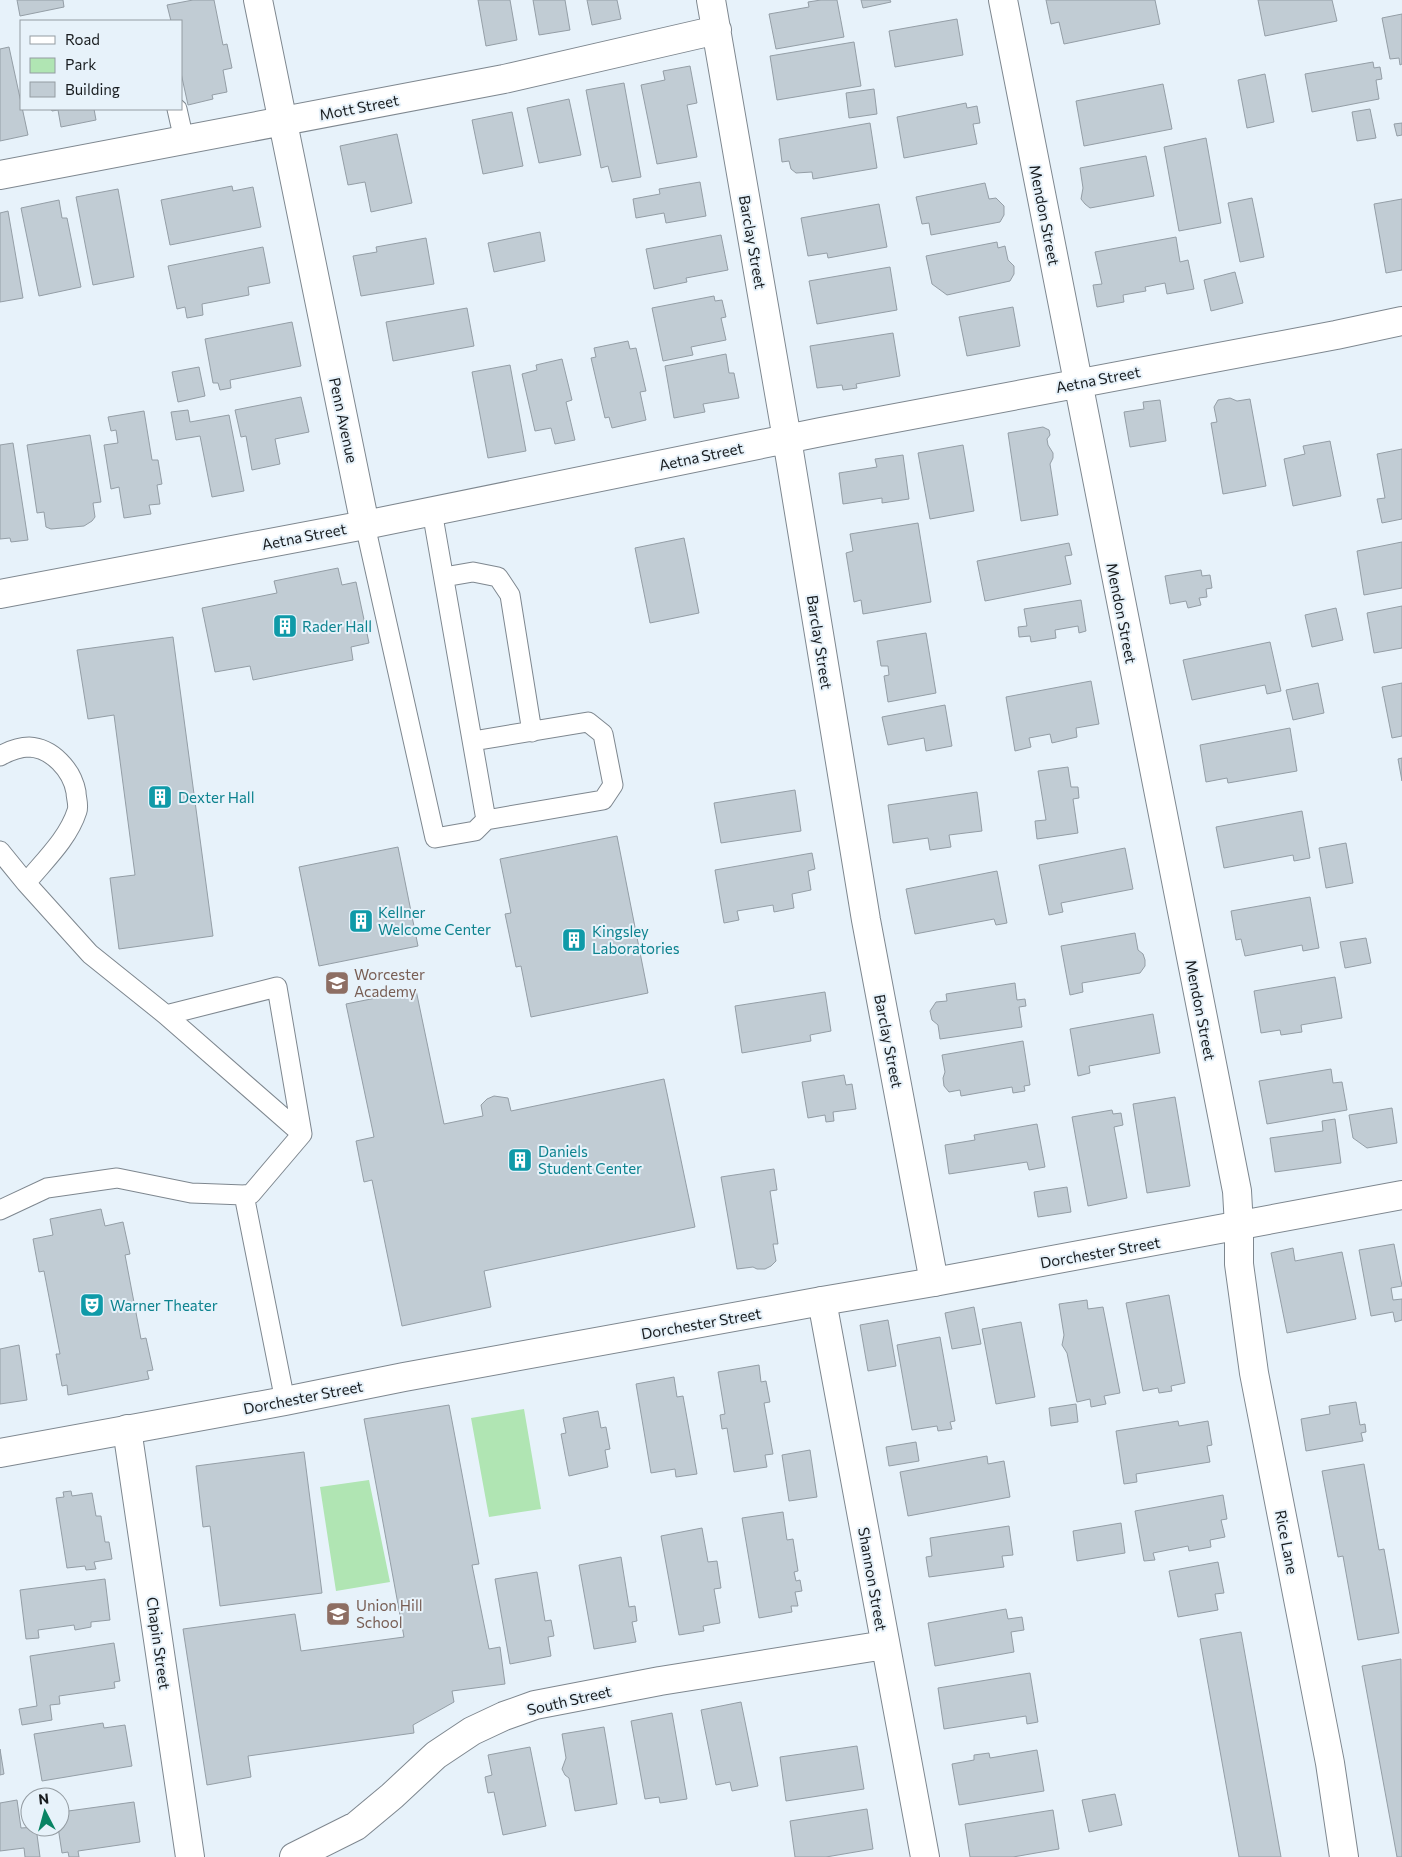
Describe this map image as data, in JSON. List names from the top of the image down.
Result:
{
  "streets": {
    "street": [
      "Mott Street",
      "Mendon Street",
      "Barclay Street",
      "Aetna Street",
      "Penn Avenue",
      "Dorchester Street",
      "Rice Lane",
      "Shannon Street",
      "Chapin Street",
      "South Street"
    ]
  },
  "crossings": [
    ["Mott Street", "Barclay Street"],
    ["Mott Street", "Penn Avenue"],
    ["Mendon Street", "Aetna Street"],
    ["Mendon Street", "Dorchester Street"],
    ["Mendon Street", "Rice Lane"],
    ["Barclay Street", "Aetna Street"],
    ["Barclay Street", "Dorchester Street"],
    ["Aetna Street", "Penn Avenue"],
    ["Dorchester Street", "Rice Lane"],
    ["Dorchester Street", "Shannon Street"],
    ["Dorchester Street", "Chapin Street"],
    ["Shannon Street", "South Street"]
  ],
  "places": {
    "building": [
      "Rader Hall",
      "Dexter Hall",
      "Kellner Welcome Center",
      "Kingsley Laboratories",
      "Daniels Student Center"
    ],
    "school or university": ["Worcester Academy", "Union Hill School"],
    "theatre": ["Warner Theater"]
  },
  "legend": ["Road", "Park", "Building"],
  "north": "top"
}
